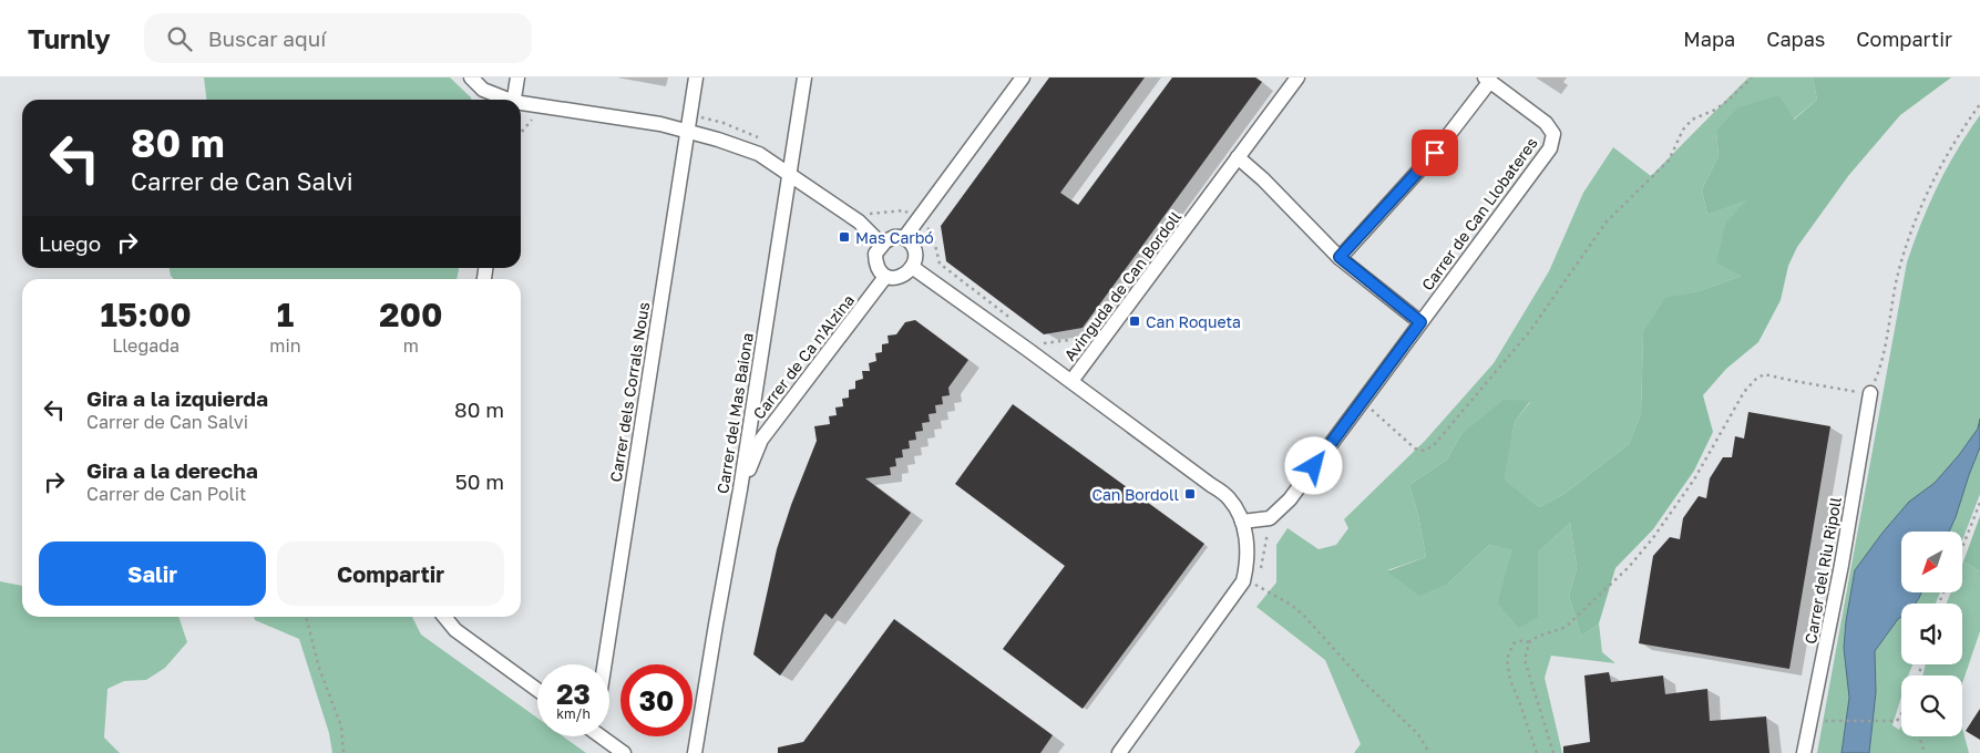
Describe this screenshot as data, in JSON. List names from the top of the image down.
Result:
{
  "streets": {
    "street": [
      "Carrer de Can Llobateres",
      "Avinguda de Can Bordoll",
      "Carrer de Ca n'Alzina",
      "Carrer dels Corrals Nous",
      "Carrer del Mas Baiona",
      "Carrer del Riu Ripoll"
    ]
  },
  "crossings": [
    ["Carrer de Ca n'Alzina", "Carrer del Mas Baiona"]
  ],
  "places": {
    "transit": ["Mas Carbó", "Can Roqueta", "Can Bordoll"]
  },
  "north": "bottom left",
  "page": {
    "header": "Turnly",
    "search": "Buscar aquí",
    "nav": ["Mapa", "Capas", "Compartir"],
    "turn": ["80 m", "Carrer de Can Salvi"],
    "then": "Luego",
    "eta": [
      "15:00",
      "Llegada",
      "1",
      "min",
      "200",
      "m"
    ],
    "list": [
      {
        "name": "Gira a la izquierda",
        "note": "Carrer de Can Salvi",
        "value": "80 m"
      },
      {
        "name": "Gira a la derecha",
        "note": "Carrer de Can Polit",
        "value": "50 m"
      }
    ],
    "buttons": ["Salir", "Compartir"],
    "speed": "23 km/h",
    "limit": "30"
  }
}
